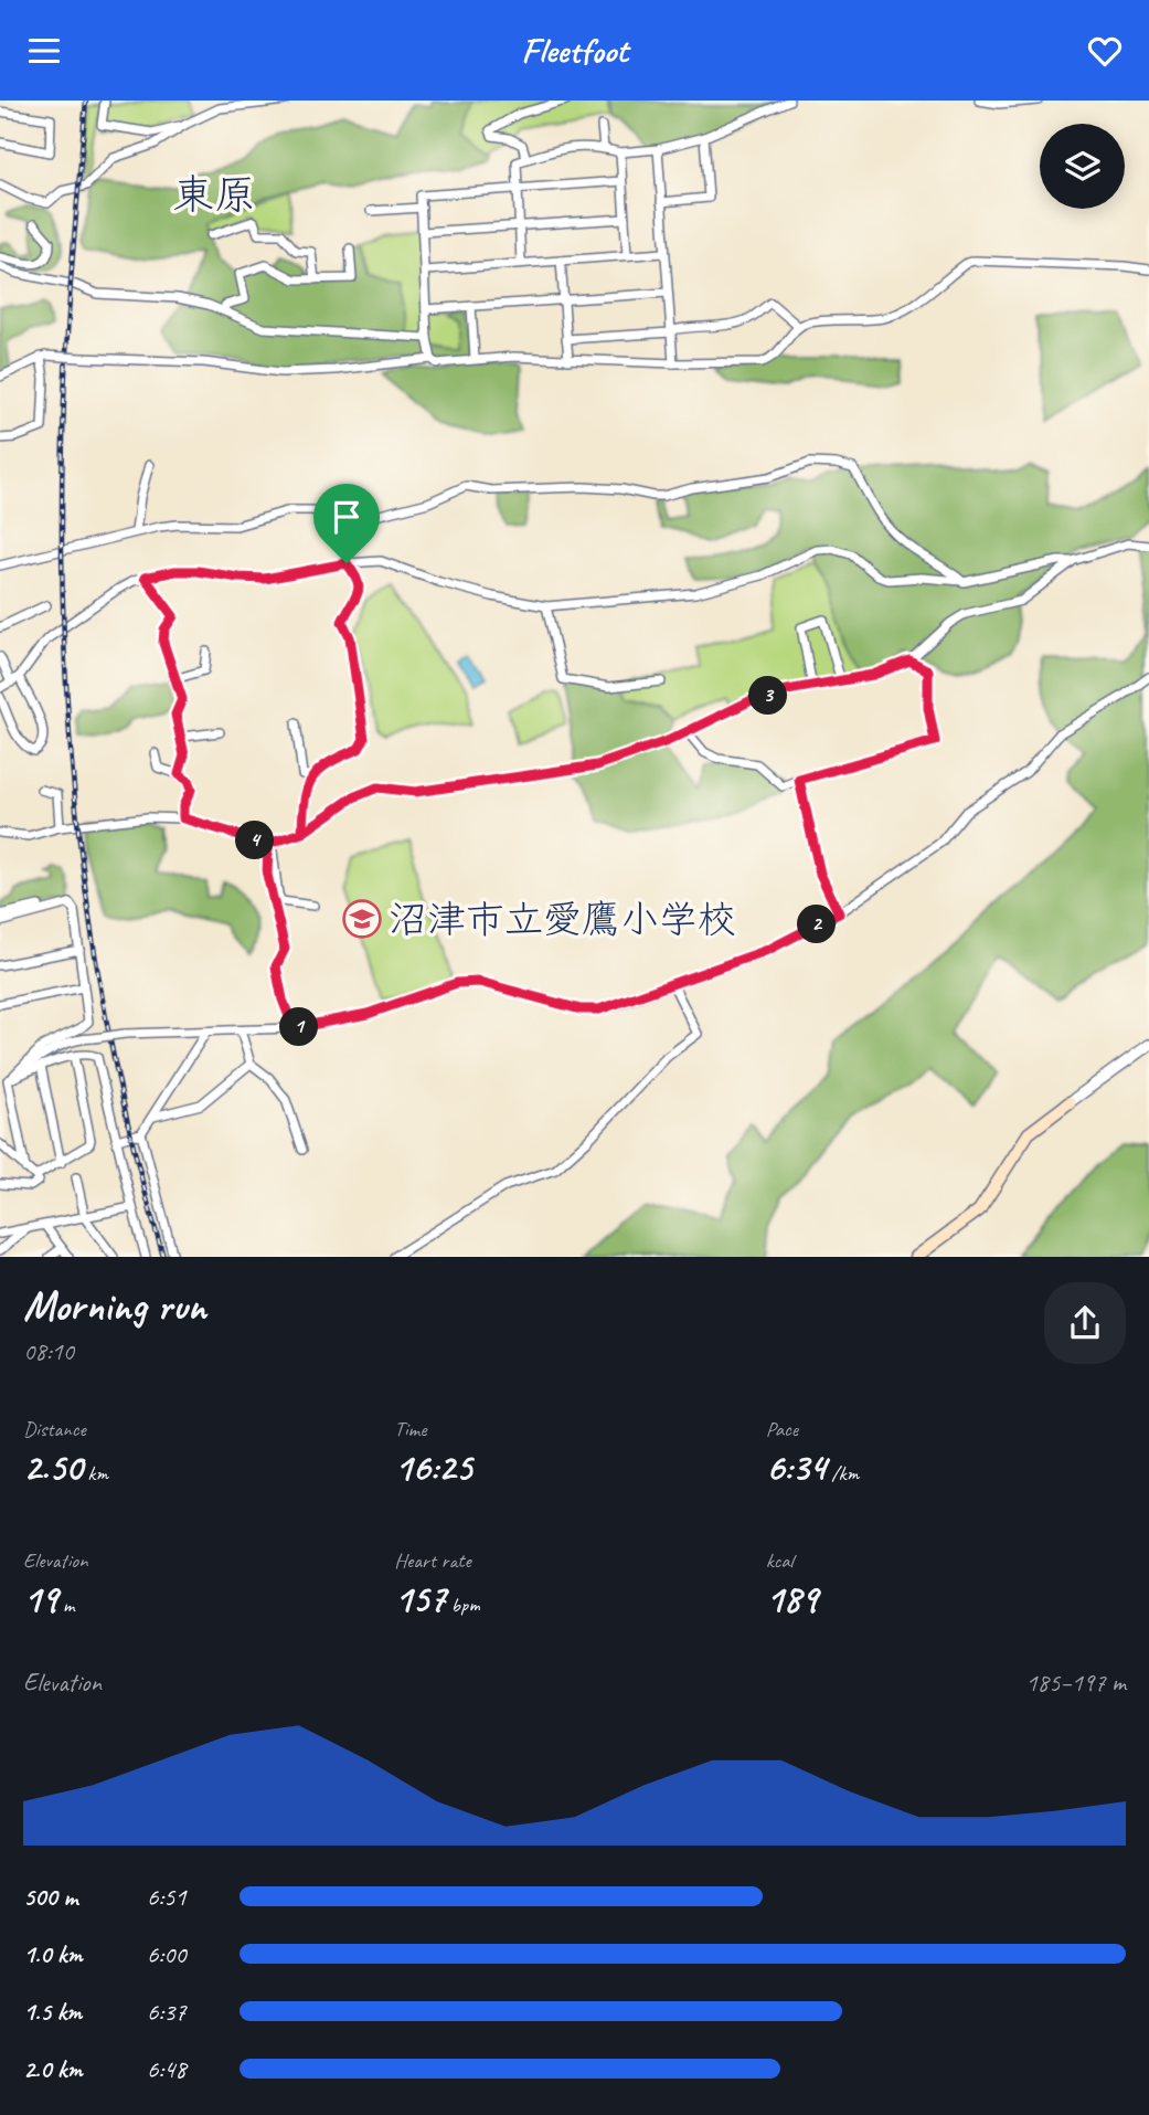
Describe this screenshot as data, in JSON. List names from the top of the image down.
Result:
{
  "districts": ["東原"],
  "places": {
    "school or university": ["沼津市立愛鷹小学校"]
  },
  "page": {
    "header": "Fleetfoot",
    "pins": [
      "3",
      "4",
      "2",
      "1"
    ],
    "heading": ["Morning run", "08:10"],
    "stats": [
      ["Distance", "2.50 km"],
      ["Time", "16:25"],
      ["Pace", "6:34 /km"],
      ["Elevation", "19 m"],
      ["Heart rate", "157 bpm"],
      ["kcal", "189"]
    ],
    "chart": ["Elevation", "185–197 m"],
    "list": [
      {
        "name": "500 m",
        "note": "6:51"
      },
      {
        "name": "1.0 km",
        "note": "6:00"
      },
      {
        "name": "1.5 km",
        "note": "6:37"
      },
      {
        "name": "2.0 km",
        "note": "6:48"
      }
    ]
  }
}
